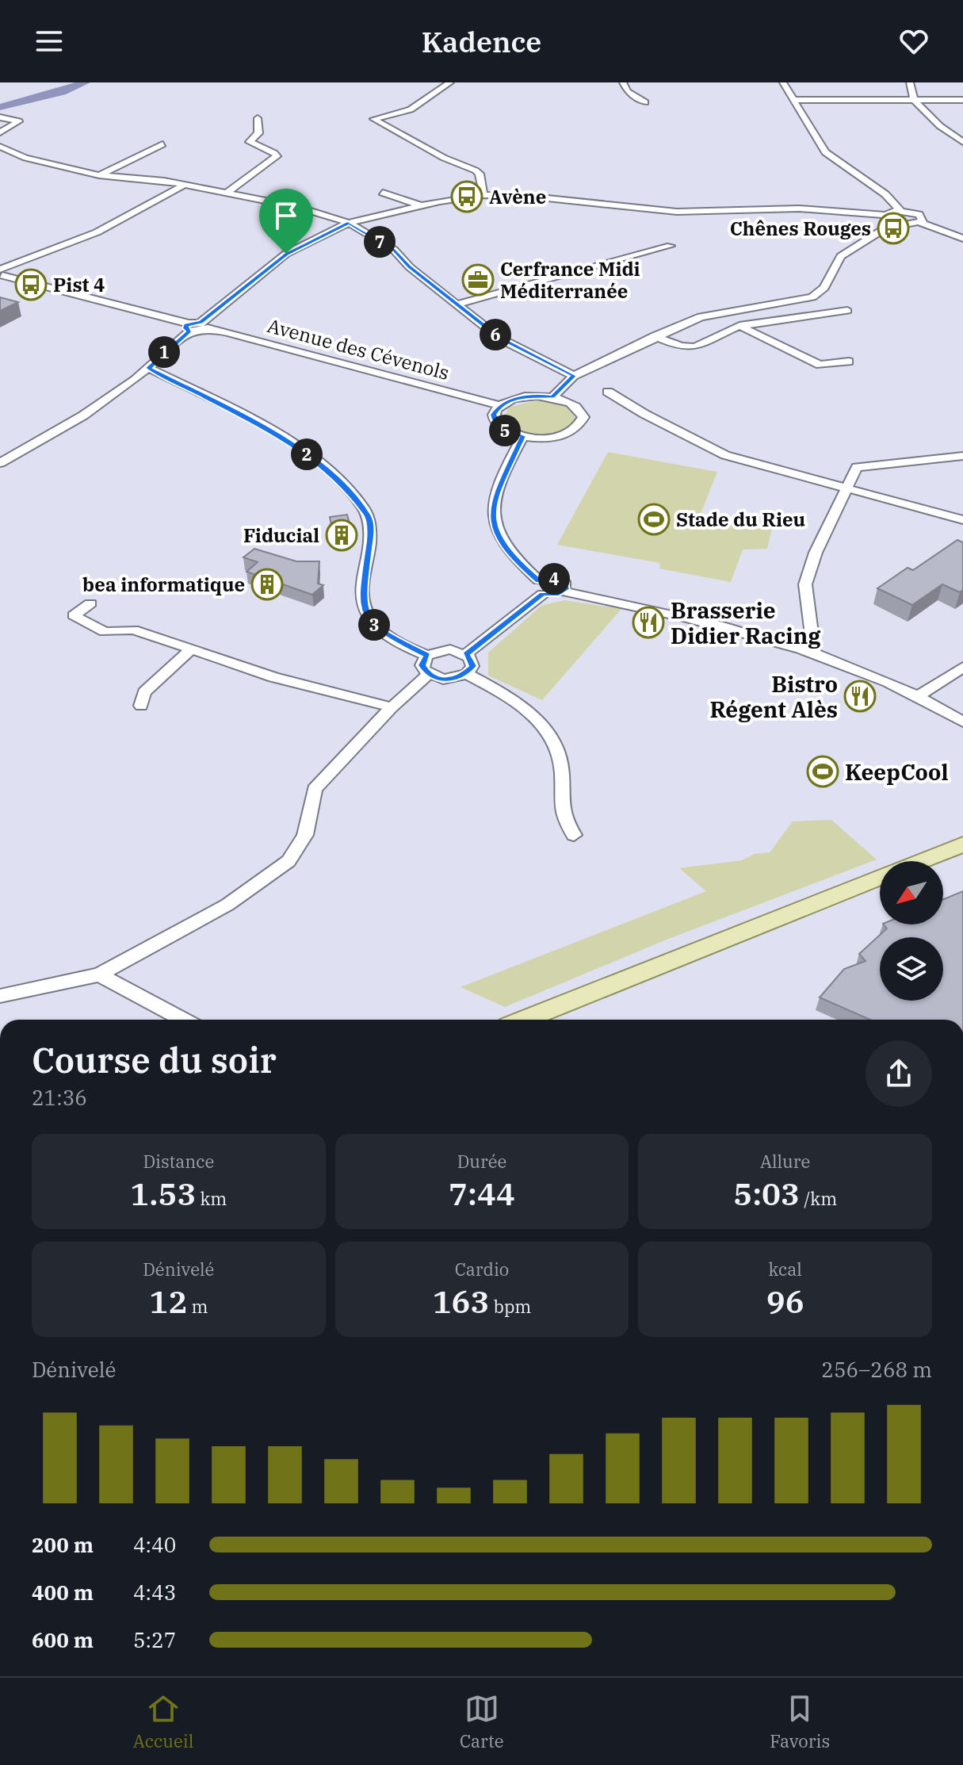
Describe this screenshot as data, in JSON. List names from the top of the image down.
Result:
{
  "streets": {
    "street": ["Avenue des Cévenols"]
  },
  "places": {
    "bus stop": ["Avène", "Chênes Rouges", "Pist 4"],
    "office": ["Cerfrance Midi Méditerranée"],
    "sports": ["Stade du Rieu", "KeepCool"],
    "building": ["Fiducial", "bea informatique"],
    "restaurant": ["Brasserie Didier Racing", "Bistro Régent Alès"]
  },
  "north": "bottom left",
  "page": {
    "header": "Kadence",
    "pins": [
      "7",
      "6",
      "1",
      "5",
      "2",
      "4",
      "3"
    ],
    "heading": ["Course du soir", "21:36"],
    "stats": [
      ["Distance", "1.53 km"],
      ["Durée", "7:44"],
      ["Allure", "5:03 /km"],
      ["Dénivelé", "12 m"],
      ["Cardio", "163 bpm"],
      ["kcal", "96"]
    ],
    "chart": ["Dénivelé", "256–268 m"],
    "list": [
      {
        "name": "200 m",
        "note": "4:40"
      },
      {
        "name": "400 m",
        "note": "4:43"
      },
      {
        "name": "600 m",
        "note": "5:27"
      }
    ],
    "tabs": ["Accueil", "Carte", "Favoris"]
  }
}
